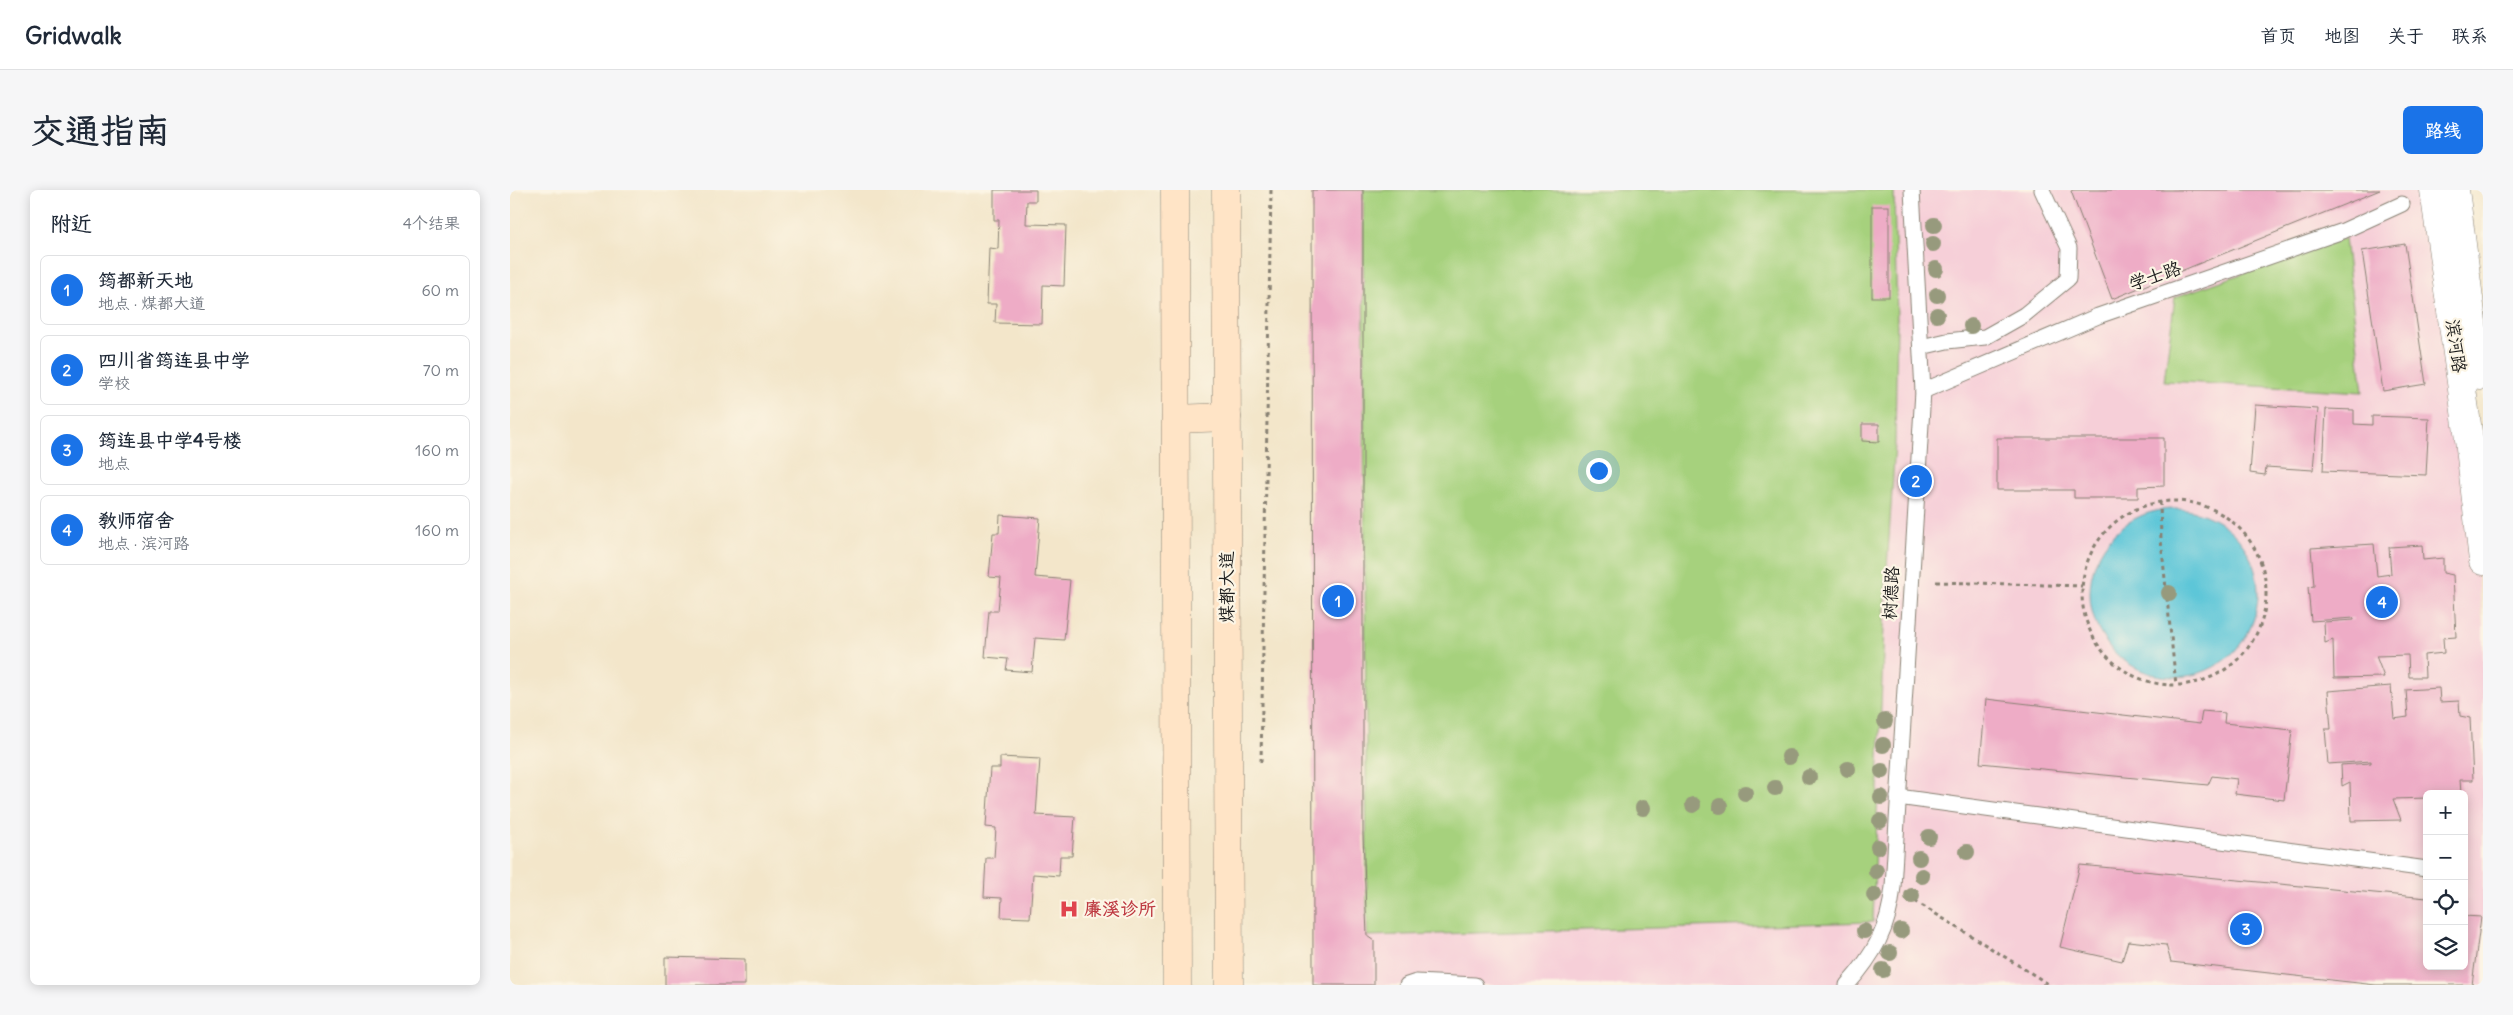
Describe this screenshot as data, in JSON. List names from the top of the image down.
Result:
{
  "streets": {
    "main road": ["煤都大道"],
    "street": ["滨河路"],
    "lane": ["学士路", "树德路"]
  },
  "crossings": [
    ["学士路", "树德路"]
  ],
  "places": {
    "hospital": ["廉溪诊所"]
  },
  "page": {
    "header": "Gridwalk",
    "nav": [
      "首页",
      "地图",
      "关于",
      "联系"
    ],
    "buttons": "路线",
    "title": "交通指南",
    "heading": ["附近", "4个结果"],
    "list": [
      {
        "mark": "1",
        "name": "筠都新天地",
        "note": "地点 · 煤都大道",
        "value": "60 m"
      },
      {
        "mark": "2",
        "name": "四川省筠连县中学",
        "note": "学校",
        "value": "70 m"
      },
      {
        "mark": "3",
        "name": "筠连县中学4号楼",
        "note": "地点",
        "value": "160 m"
      },
      {
        "mark": "4",
        "name": "教师宿舍",
        "note": "地点 · 滨河路",
        "value": "160 m"
      }
    ],
    "pins": [
      "2",
      "1",
      "4",
      "3"
    ],
    "map_buttons": ["+", "−"]
  }
}
